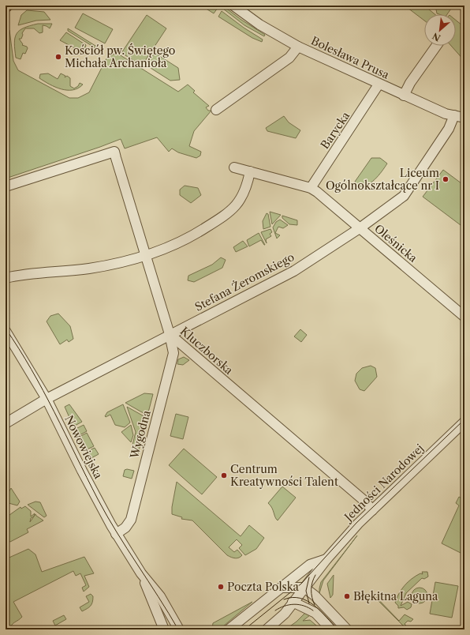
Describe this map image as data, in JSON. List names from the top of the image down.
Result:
{
  "streets": {
    "street": [
      "Bolesława Prusa",
      "Barycka",
      "Oleśnicka",
      "Stefana Żeromskiego",
      "Kluczborska",
      "Wygodna",
      "Nowowiejska",
      "Jedności Narodowej"
    ]
  },
  "crossings": [
    ["Bolesława Prusa", "Barycka"],
    ["Bolesława Prusa", "Stefana Żeromskiego"],
    ["Barycka", "Oleśnicka"],
    ["Oleśnicka", "Stefana Żeromskiego"],
    ["Stefana Żeromskiego", "Kluczborska"],
    ["Stefana Żeromskiego", "Wygodna"],
    ["Stefana Żeromskiego", "Nowowiejska"],
    ["Kluczborska", "Wygodna"],
    ["Kluczborska", "Jedności Narodowej"],
    ["Wygodna", "Nowowiejska"]
  ],
  "places": [
    "Kościół pw. Świętego Michała Archanioła",
    "Liceum Ogólnokształcące nr I",
    "Centrum Kreatywności Talent",
    "Poczta Polska",
    "Błękitna Laguna"
  ],
  "north": "bottom left"
}
